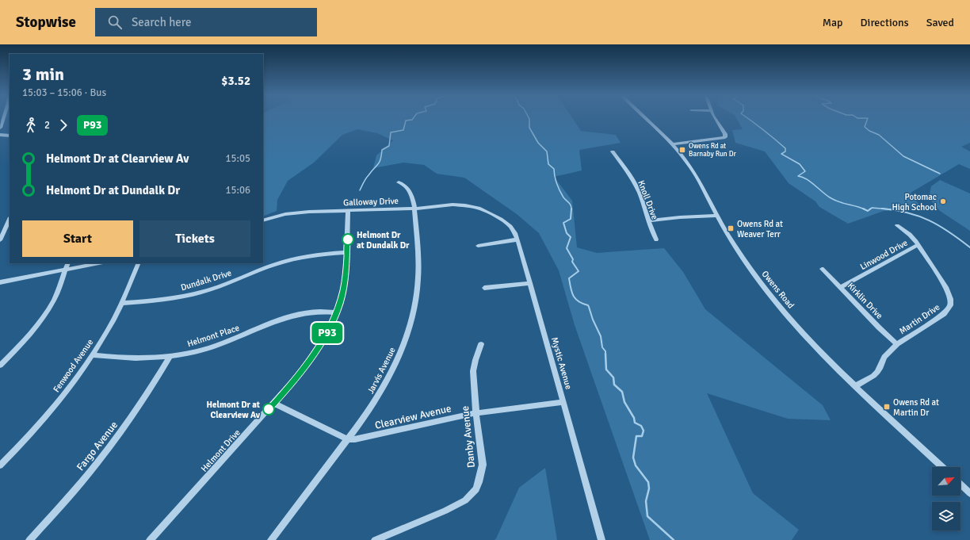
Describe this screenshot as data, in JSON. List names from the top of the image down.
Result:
{
  "streets": {
    "street": [
      "Knoll Drive",
      "Galloway Drive",
      "Linwood Drive",
      "Dundalk Drive",
      "Owens Road",
      "Kirklin Drive",
      "Martin Drive",
      "Helmont Place",
      "Mystic Avenue",
      "Fenwood Avenue",
      "Jarvis Avenue",
      "Clearview Avenue",
      "Danby Avenue",
      "Fargo Avenue",
      "Helmont Drive"
    ]
  },
  "crossings": [
    ["Galloway Drive", "Mystic Avenue"],
    ["Galloway Drive", "Jarvis Avenue"],
    ["Galloway Drive", "Helmont Drive"],
    ["Linwood Drive", "Kirklin Drive"],
    ["Linwood Drive", "Martin Drive"],
    ["Dundalk Drive", "Fenwood Avenue"],
    ["Dundalk Drive", "Helmont Drive"],
    ["Owens Road", "Martin Drive"],
    ["Kirklin Drive", "Martin Drive"],
    ["Helmont Place", "Fenwood Avenue"],
    ["Helmont Place", "Fargo Avenue"],
    ["Helmont Place", "Helmont Drive"],
    ["Mystic Avenue", "Clearview Avenue"],
    ["Jarvis Avenue", "Clearview Avenue"],
    ["Clearview Avenue", "Danby Avenue"]
  ],
  "places": {
    "transit": ["Owens Rd at Barnaby Run Dr", "Owens Rd at Weaver Terr", "Owens Rd at Martin Dr"],
    "other": ["Potomac High School", "Helmont Dr at Dundalk Dr", "Helmont Dr at Clearview Av"]
  },
  "lines": ["bus line P93"],
  "north": "top right",
  "page": {
    "header": "Stopwise",
    "search": "Search here",
    "nav": ["Map", "Directions", "Saved"],
    "on_map": "P93",
    "heading": ["3 min", "15:03 – 15:06 · Bus", "$3.52"],
    "legs": ["2", "P93"],
    "list": [
      {
        "name": "Helmont Dr at Clearview Av",
        "value": "15:05"
      },
      {
        "name": "Helmont Dr at Dundalk Dr",
        "value": "15:06"
      }
    ],
    "buttons": ["Start", "Tickets"]
  }
}
